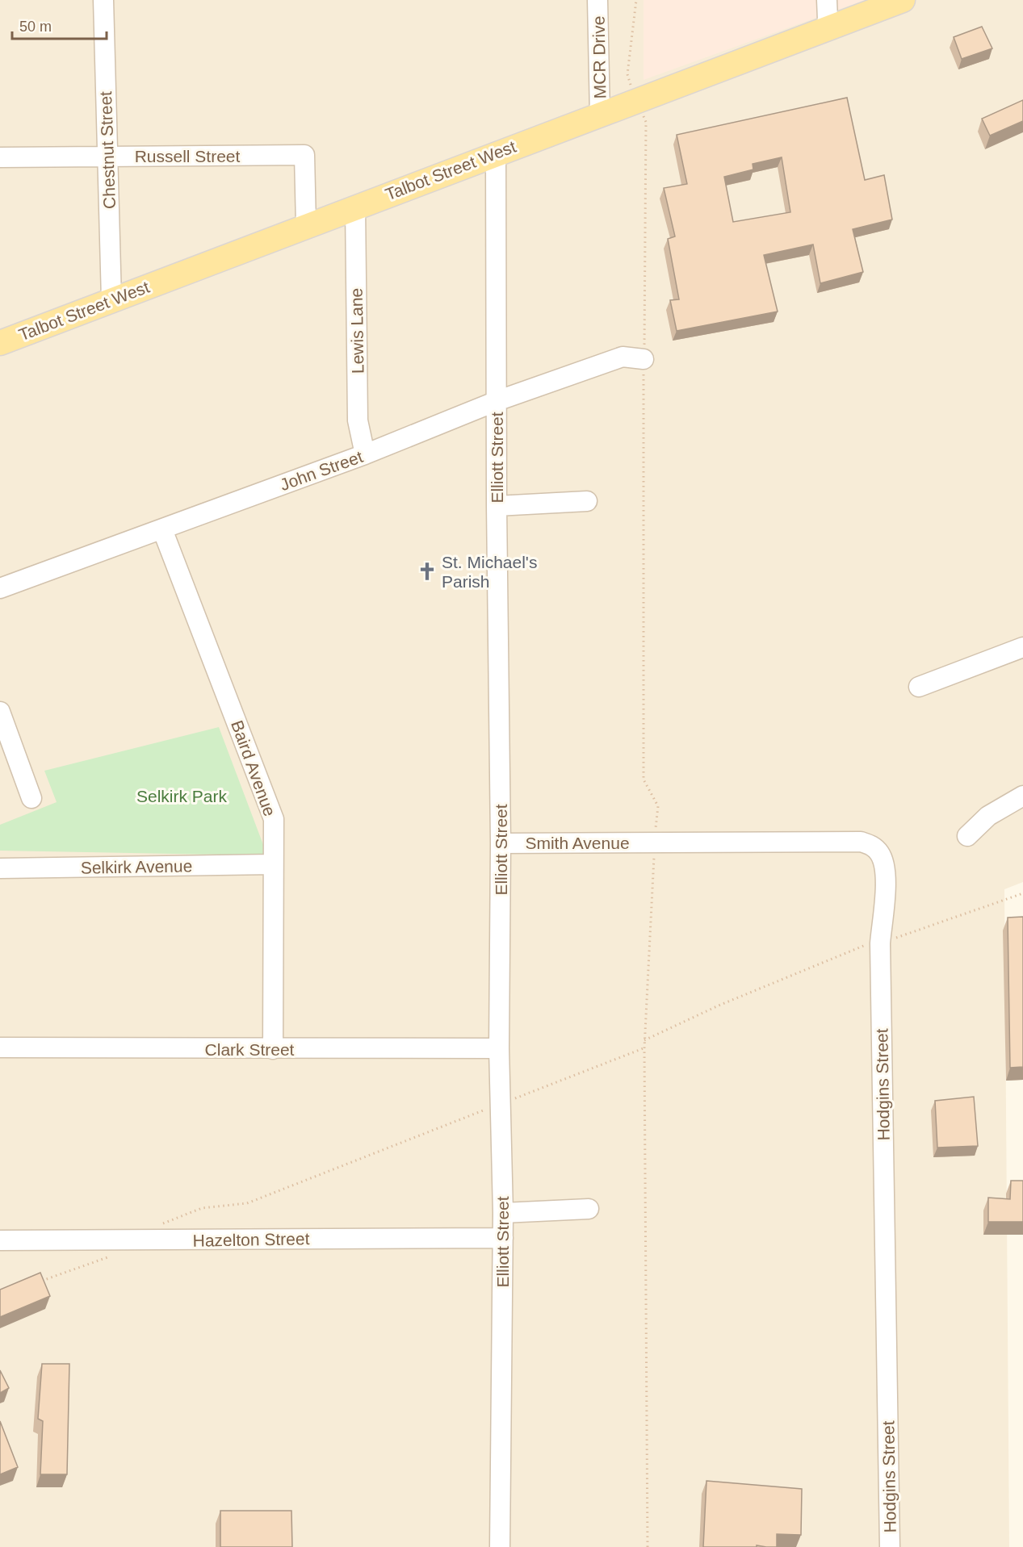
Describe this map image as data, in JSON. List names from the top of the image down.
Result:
{
  "streets": {
    "main road": ["Talbot Street West"],
    "street": [
      "MCR Drive",
      "Chestnut Street",
      "Russell Street",
      "Lewis Lane",
      "Elliott Street",
      "John Street",
      "Baird Avenue",
      "Smith Avenue",
      "Selkirk Avenue",
      "Clark Street",
      "Hodgins Street",
      "Hazelton Street"
    ]
  },
  "crossings": [
    ["MCR Drive", "Talbot Street West"],
    ["Chestnut Street", "Russell Street"],
    ["Chestnut Street", "Talbot Street West"],
    ["Russell Street", "Talbot Street West"],
    ["Talbot Street West", "Lewis Lane"],
    ["Talbot Street West", "Elliott Street"],
    ["Lewis Lane", "John Street"],
    ["Elliott Street", "John Street"],
    ["Elliott Street", "Smith Avenue"],
    ["Elliott Street", "Clark Street"],
    ["Elliott Street", "Hazelton Street"],
    ["John Street", "Baird Avenue"],
    ["Baird Avenue", "Selkirk Avenue"],
    ["Baird Avenue", "Clark Street"],
    ["Smith Avenue", "Hodgins Street"]
  ],
  "parks": ["Selkirk Park"],
  "places": {
    "church": ["St. Michael's Parish"]
  },
  "scale_bar": "50 m"
}
